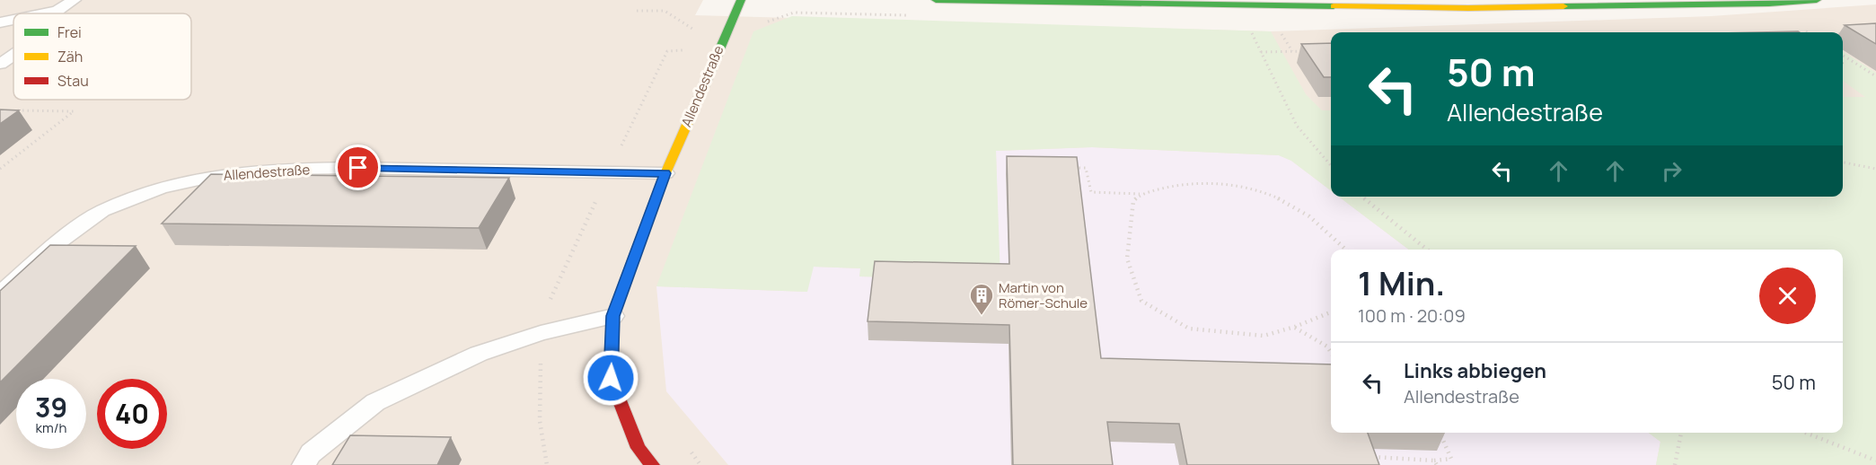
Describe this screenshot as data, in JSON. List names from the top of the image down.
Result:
{
  "streets": {
    "street": ["Allendestraße"]
  },
  "places": {
    "building": ["Martin von Römer-Schule"]
  },
  "legend": ["Frei", "Zäh", "Stau"],
  "page": {
    "turn": ["50 m", "Allendestraße"],
    "heading": ["1 Min.", "100 m · 20:09"],
    "list": [
      {
        "name": "Links abbiegen",
        "note": "Allendestraße",
        "value": "50 m"
      }
    ],
    "speed": "39 km/h",
    "limit": "40"
  }
}
